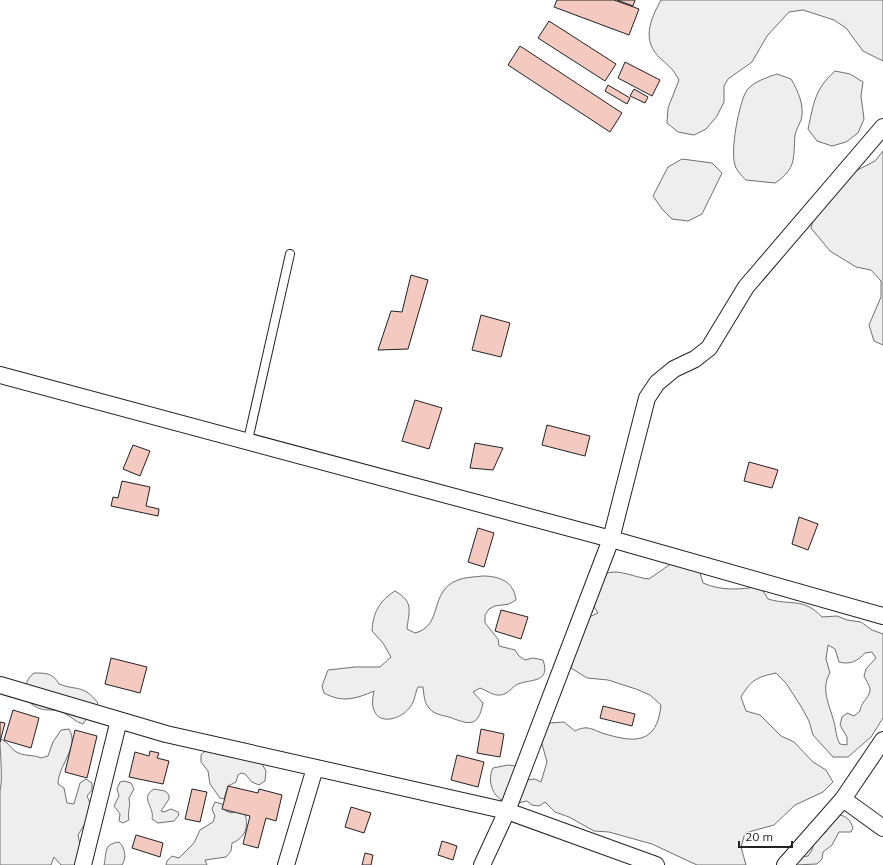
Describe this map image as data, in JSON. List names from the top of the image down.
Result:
{
  "scale_bar": "20 m"
}
